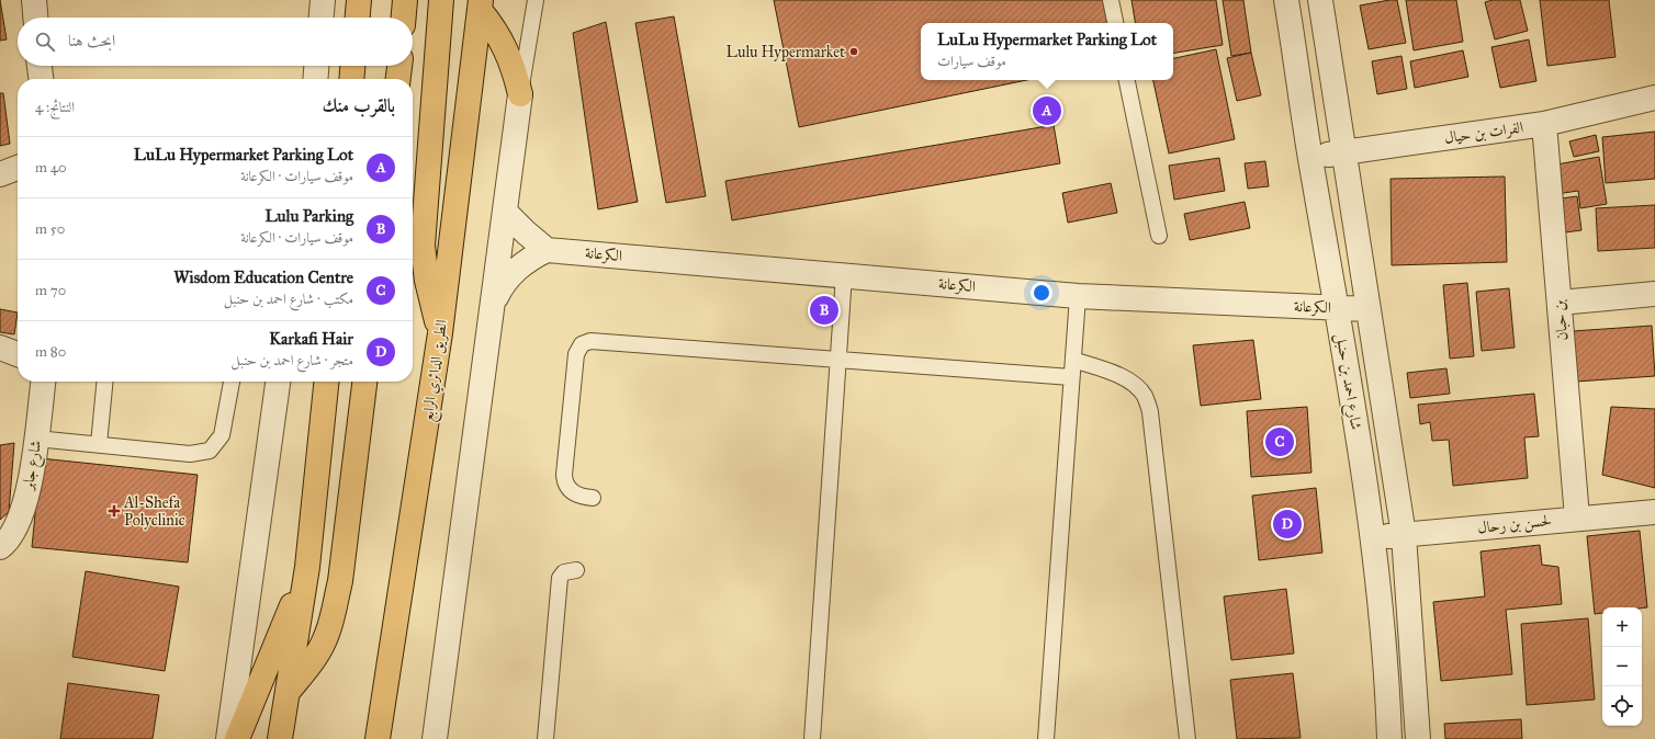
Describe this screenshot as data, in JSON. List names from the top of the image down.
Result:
{
  "streets": {
    "main road": ["الطريق الدائري الرابع"],
    "street": [
      "الفرات بن حيال",
      "الكرعانة",
      "بن حبان",
      "شارع احمد بن حنبل",
      "شارع جابر",
      "لحسن بن رحال"
    ]
  },
  "crossings": [
    ["الفرات بن حيال", "بن حبان"],
    ["الفرات بن حيال", "شارع احمد بن حنبل"],
    ["الكرعانة", "شارع احمد بن حنبل"],
    ["بن حبان", "لحسن بن رحال"],
    ["شارع احمد بن حنبل", "لحسن بن رحال"]
  ],
  "places": {
    "other": ["Lulu Hypermarket"],
    "health": ["Al-Shefa Polyclinic"]
  },
  "page": {
    "search": "ابحث هنا",
    "popup": ["LuLu Hypermarket Parking Lot", "موقف سيارات"],
    "heading": ["بالقرب منك", "النتائج: 4"],
    "pins": [
      "A",
      "B",
      "C",
      "D"
    ],
    "list": [
      {
        "mark": "A",
        "name": "LuLu Hypermarket Parking Lot",
        "note": "موقف سيارات · الكرعانة",
        "value": "40 m"
      },
      {
        "mark": "B",
        "name": "Lulu Parking",
        "note": "موقف سيارات · الكرعانة",
        "value": "50 m"
      },
      {
        "mark": "C",
        "name": "Wisdom Education Centre",
        "note": "مكتب · شارع احمد بن حنبل",
        "value": "70 m"
      },
      {
        "mark": "D",
        "name": "Karkafi Hair",
        "note": "متجر · شارع احمد بن حنبل",
        "value": "80 m"
      }
    ],
    "map_buttons": ["+", "−"]
  }
}
